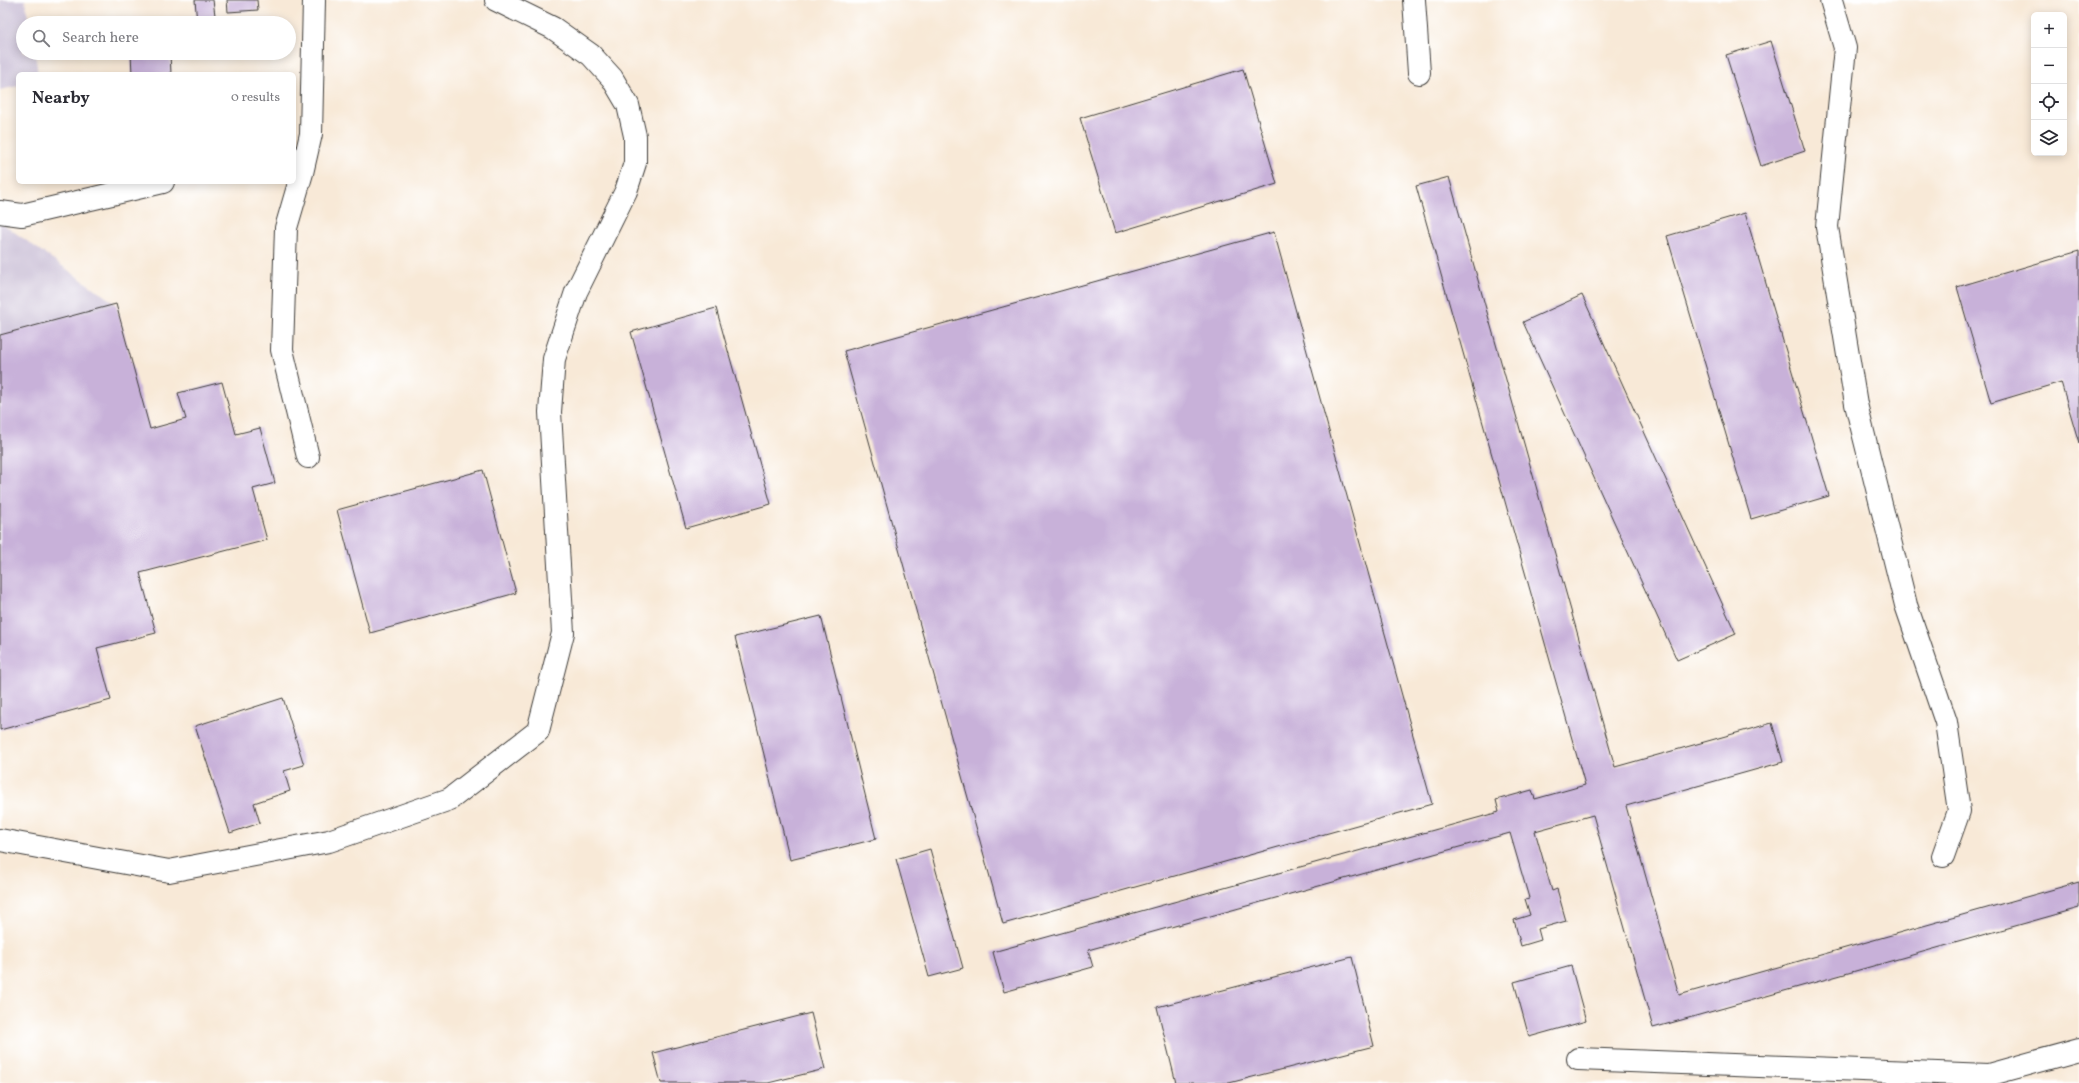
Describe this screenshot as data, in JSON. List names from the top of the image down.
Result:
{
  "page": {
    "map_buttons": ["+", "−"],
    "search": "Search here",
    "heading": ["Nearby", "0 results"]
  }
}
